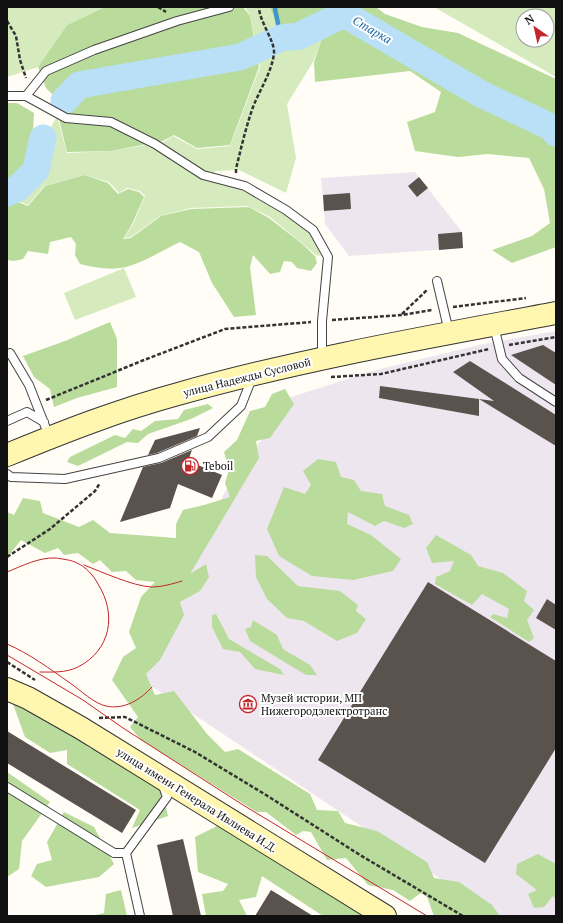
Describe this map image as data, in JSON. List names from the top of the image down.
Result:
{
  "streets": {
    "main road": ["улица Надежды Сусловой", "улица имени Генерала Ивлиева И.Д."]
  },
  "water": ["Старка"],
  "places": {
    "fuel station": ["Teboil"],
    "museum": ["Музей истории, МП Нижегородэлектротранс"]
  },
  "north": "top left"
}
